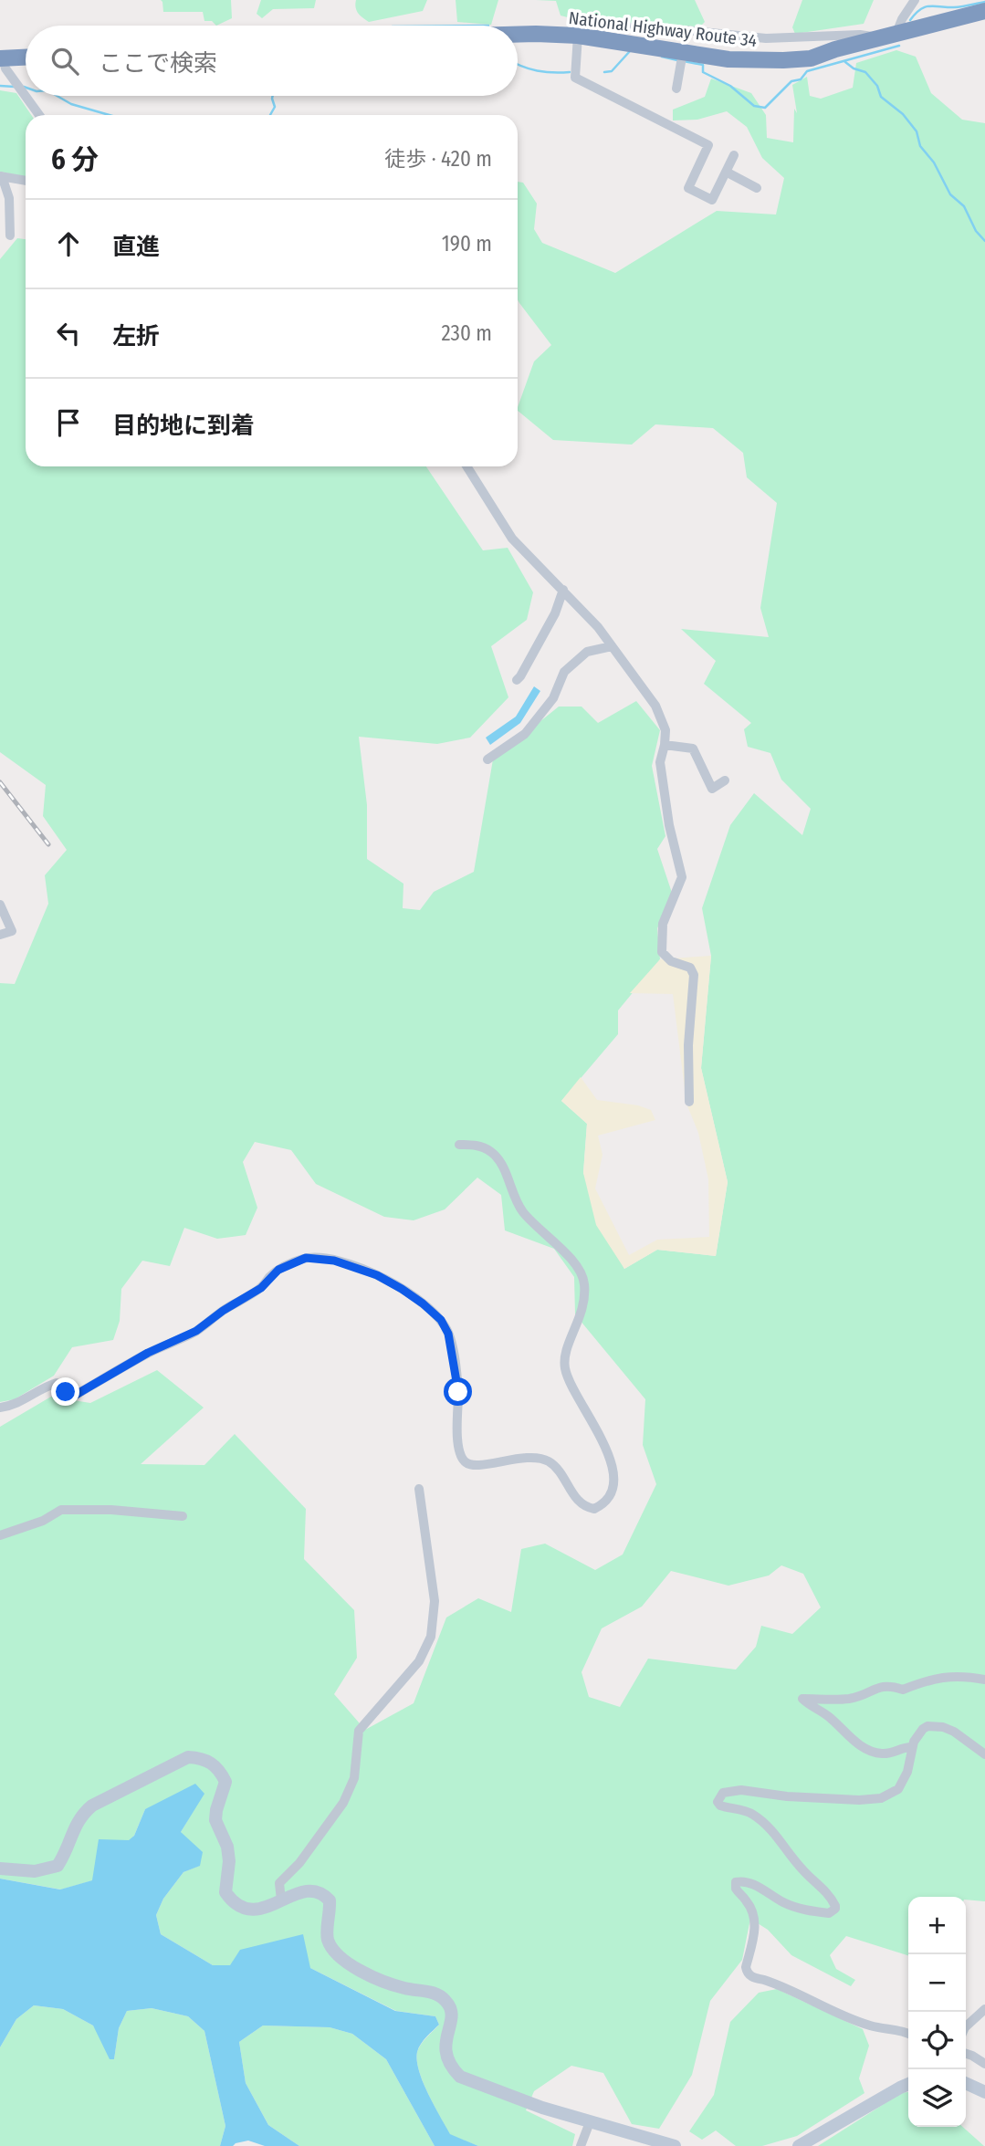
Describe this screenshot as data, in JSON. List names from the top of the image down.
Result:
{
  "streets": {
    "highway": ["National Highway Route 34"]
  },
  "page": {
    "search": "ここで検索",
    "heading": ["6 分", "徒歩 · 420 m"],
    "list": [
      ["直進", "190 m"],
      ["左折", "230 m"],
      "目的地に到着"
    ],
    "map_buttons": ["+", "−"]
  }
}
